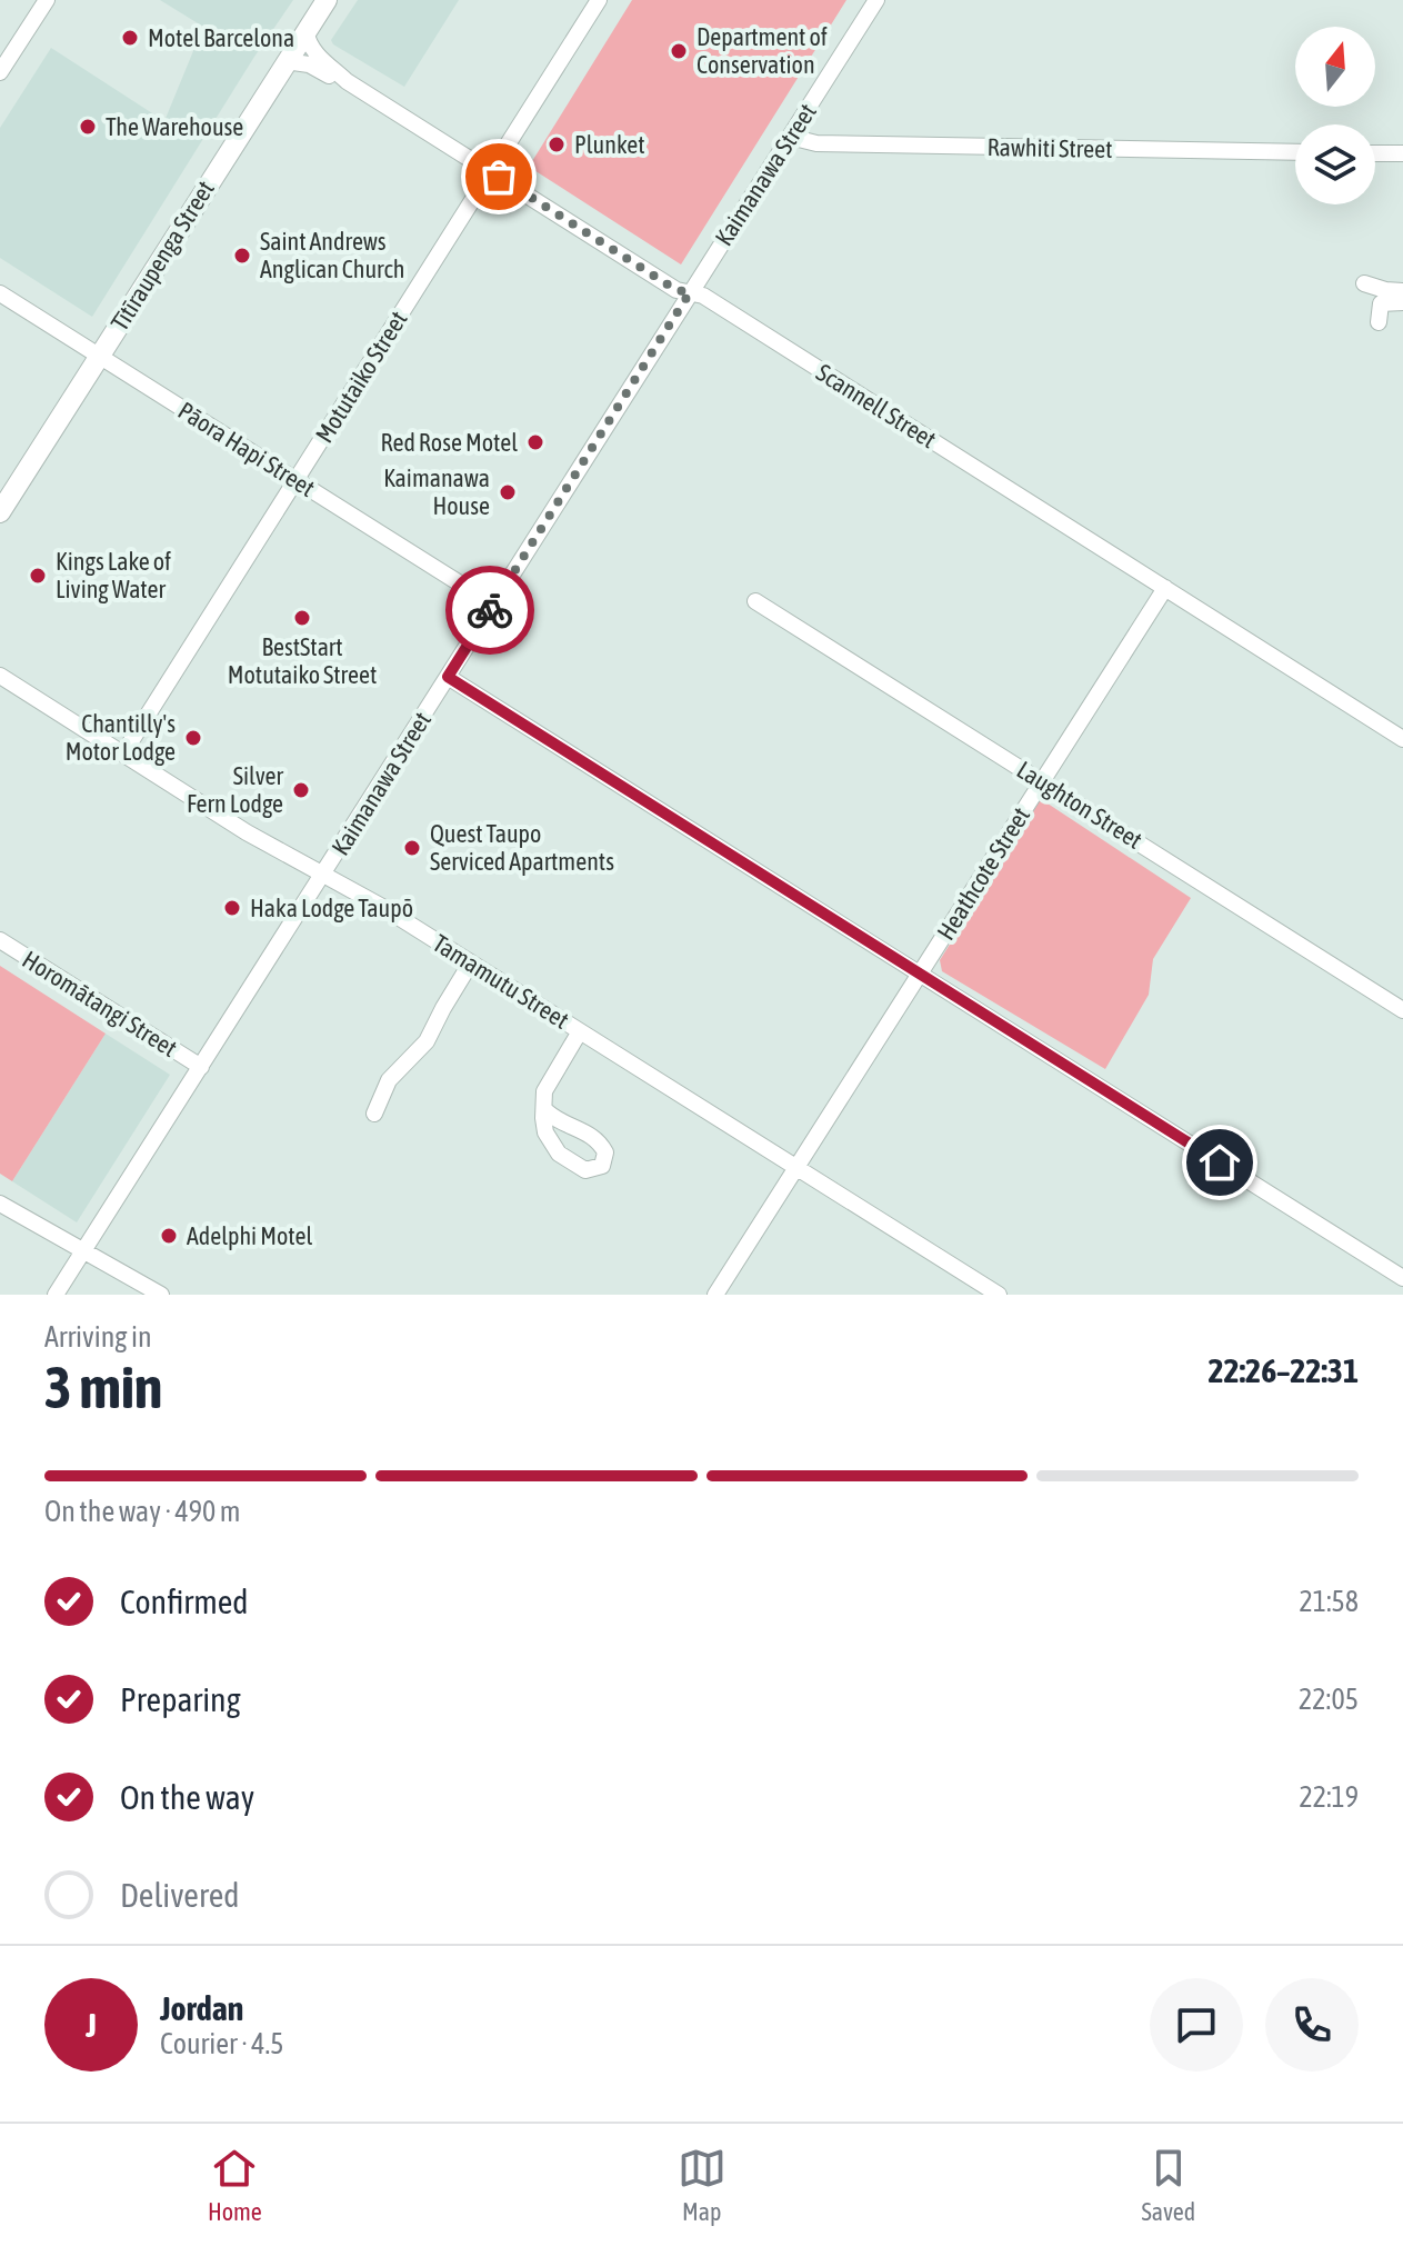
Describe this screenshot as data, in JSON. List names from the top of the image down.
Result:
{
  "streets": {
    "main road": ["Tītīraupenga Street"],
    "street": [
      "Rawhiti Street",
      "Kaimanawa Street",
      "Motutaiko Street",
      "Scannell Street",
      "Pāora Hapi Street",
      "Laughton Street",
      "Heathcote Street",
      "Tamamutu Street",
      "Horomātangi Street"
    ]
  },
  "crossings": [
    ["Rawhiti Street", "Kaimanawa Street"],
    ["Kaimanawa Street", "Scannell Street"],
    ["Kaimanawa Street", "Pāora Hapi Street"],
    ["Kaimanawa Street", "Tamamutu Street"],
    ["Kaimanawa Street", "Horomātangi Street"],
    ["Tītīraupenga Street", "Scannell Street"],
    ["Tītīraupenga Street", "Pāora Hapi Street"],
    ["Motutaiko Street", "Scannell Street"],
    ["Motutaiko Street", "Pāora Hapi Street"],
    ["Motutaiko Street", "Tamamutu Street"],
    ["Scannell Street", "Heathcote Street"],
    ["Laughton Street", "Heathcote Street"],
    ["Heathcote Street", "Tamamutu Street"]
  ],
  "places": [
    "Motel Barcelona",
    "Department of Conservation",
    "The Warehouse",
    "Plunket",
    "Saint Andrews Anglican Church",
    "Red Rose Motel",
    "Kaimanawa House",
    "Kings Lake of Living Water",
    "BestStart Motutaiko Street",
    "Chantilly's Motor Lodge",
    "Silver Fern Lodge",
    "Quest Taupo Serviced Apartments",
    "Haka Lodge Taupō",
    "Adelphi Motel"
  ],
  "north": "top",
  "page": {
    "heading": ["3 min", "Arriving in", "22:26–22:31"],
    "panel": ["Jordan", "Courier · 4.5"],
    "bar": "On the way · 490 m",
    "list": [
      ["Confirmed", "21:58"],
      ["Preparing", "22:05"],
      ["On the way", "22:19"],
      "Delivered"
    ],
    "round": "J",
    "tabs": ["Home", "Map", "Saved"]
  }
}
